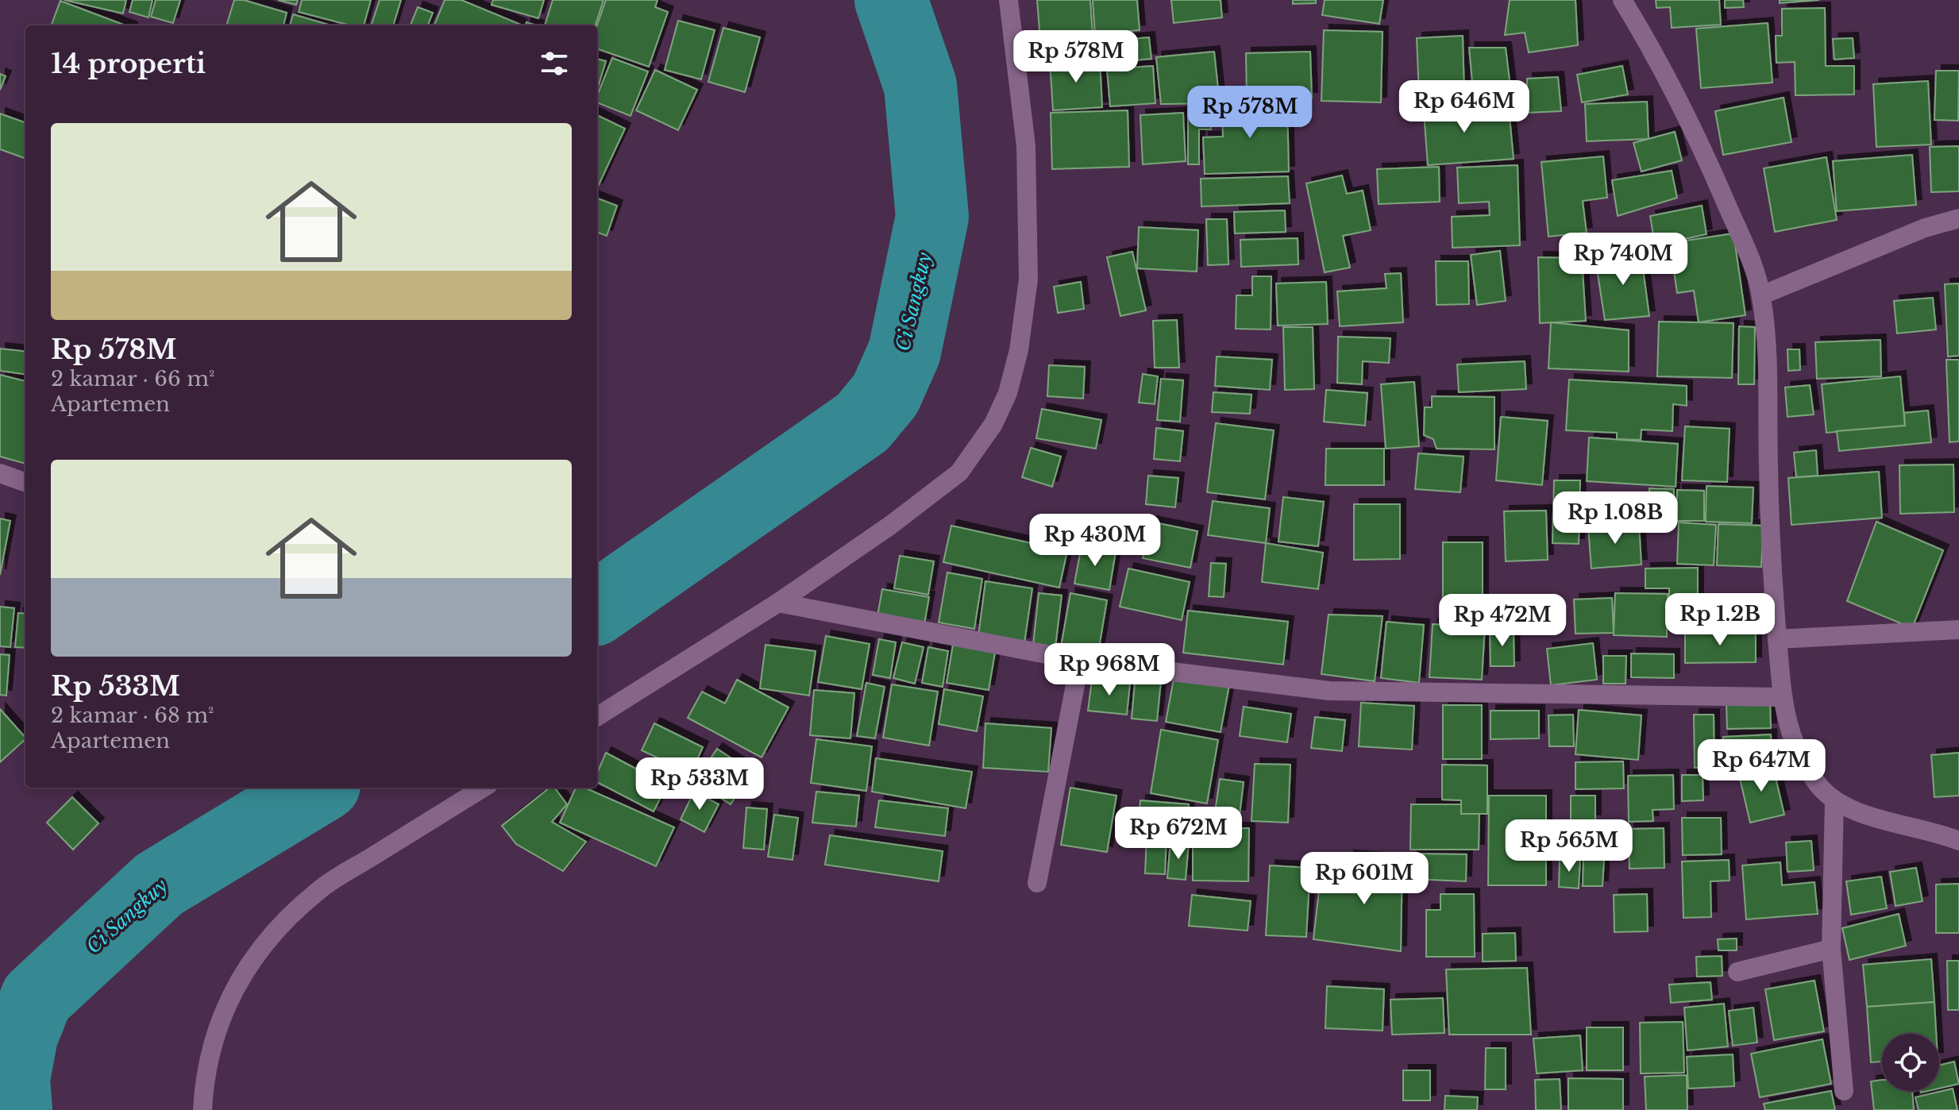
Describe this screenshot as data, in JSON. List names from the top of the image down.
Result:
{
  "water": ["Ci Sangkuy"],
  "page": {
    "heading": "14 properti",
    "price": [
      "Rp 578M",
      "Rp 646M",
      "Rp 578M",
      "Rp 740M",
      "Rp 1.08B",
      "Rp 430M",
      "Rp 1.2B",
      "Rp 472M",
      "Rp 968M",
      "Rp 647M",
      "Rp 533M",
      "Rp 672M",
      "Rp 565M",
      "Rp 601M"
    ],
    "list": [
      {
        "name": "Rp 578M",
        "note": "2 kamar · 66 m² · Apartemen"
      },
      {
        "name": "Rp 533M",
        "note": "2 kamar · 68 m² · Apartemen"
      }
    ]
  }
}
